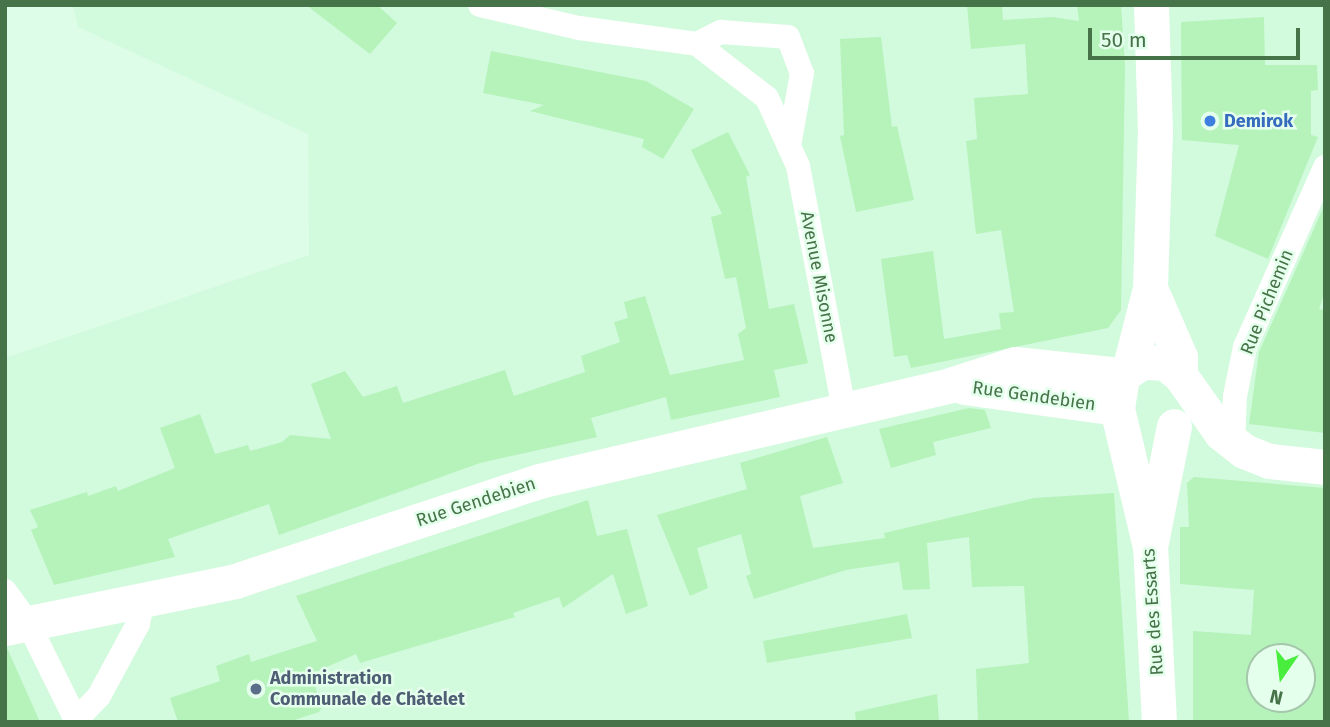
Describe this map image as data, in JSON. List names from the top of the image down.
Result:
{
  "streets": {
    "main road": ["Rue Gendebien", "Rue des Essarts"],
    "street": ["Avenue Misonne", "Rue Pichemin"]
  },
  "crossings": [
    ["Avenue Misonne", "Rue Gendebien"],
    ["Rue Gendebien", "Rue des Essarts"]
  ],
  "places": ["Demirok", "Administration Communale de Châtelet"],
  "scale_bar": "50 m",
  "north": "bottom"
}
